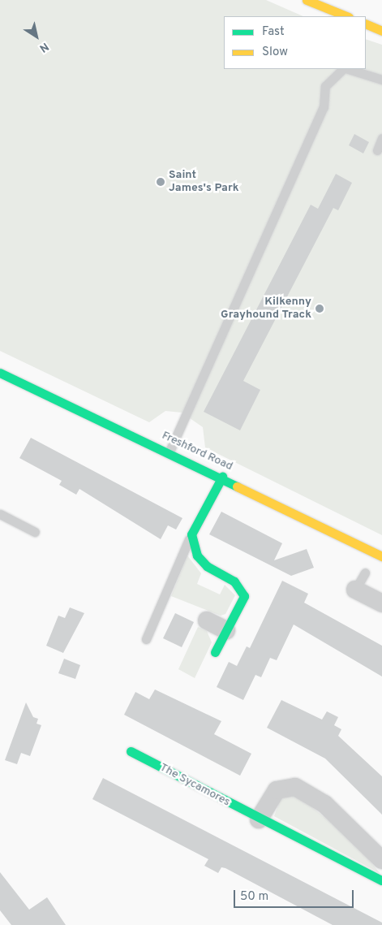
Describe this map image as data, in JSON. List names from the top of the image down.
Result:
{
  "streets": {
    "street": ["Freshford Road", "The Sycamores"]
  },
  "places": ["Saint James's Park", "Kilkenny Grayhound Track"],
  "legend": ["Fast", "Slow"],
  "scale_bar": "50 m",
  "north": "bottom right"
}
